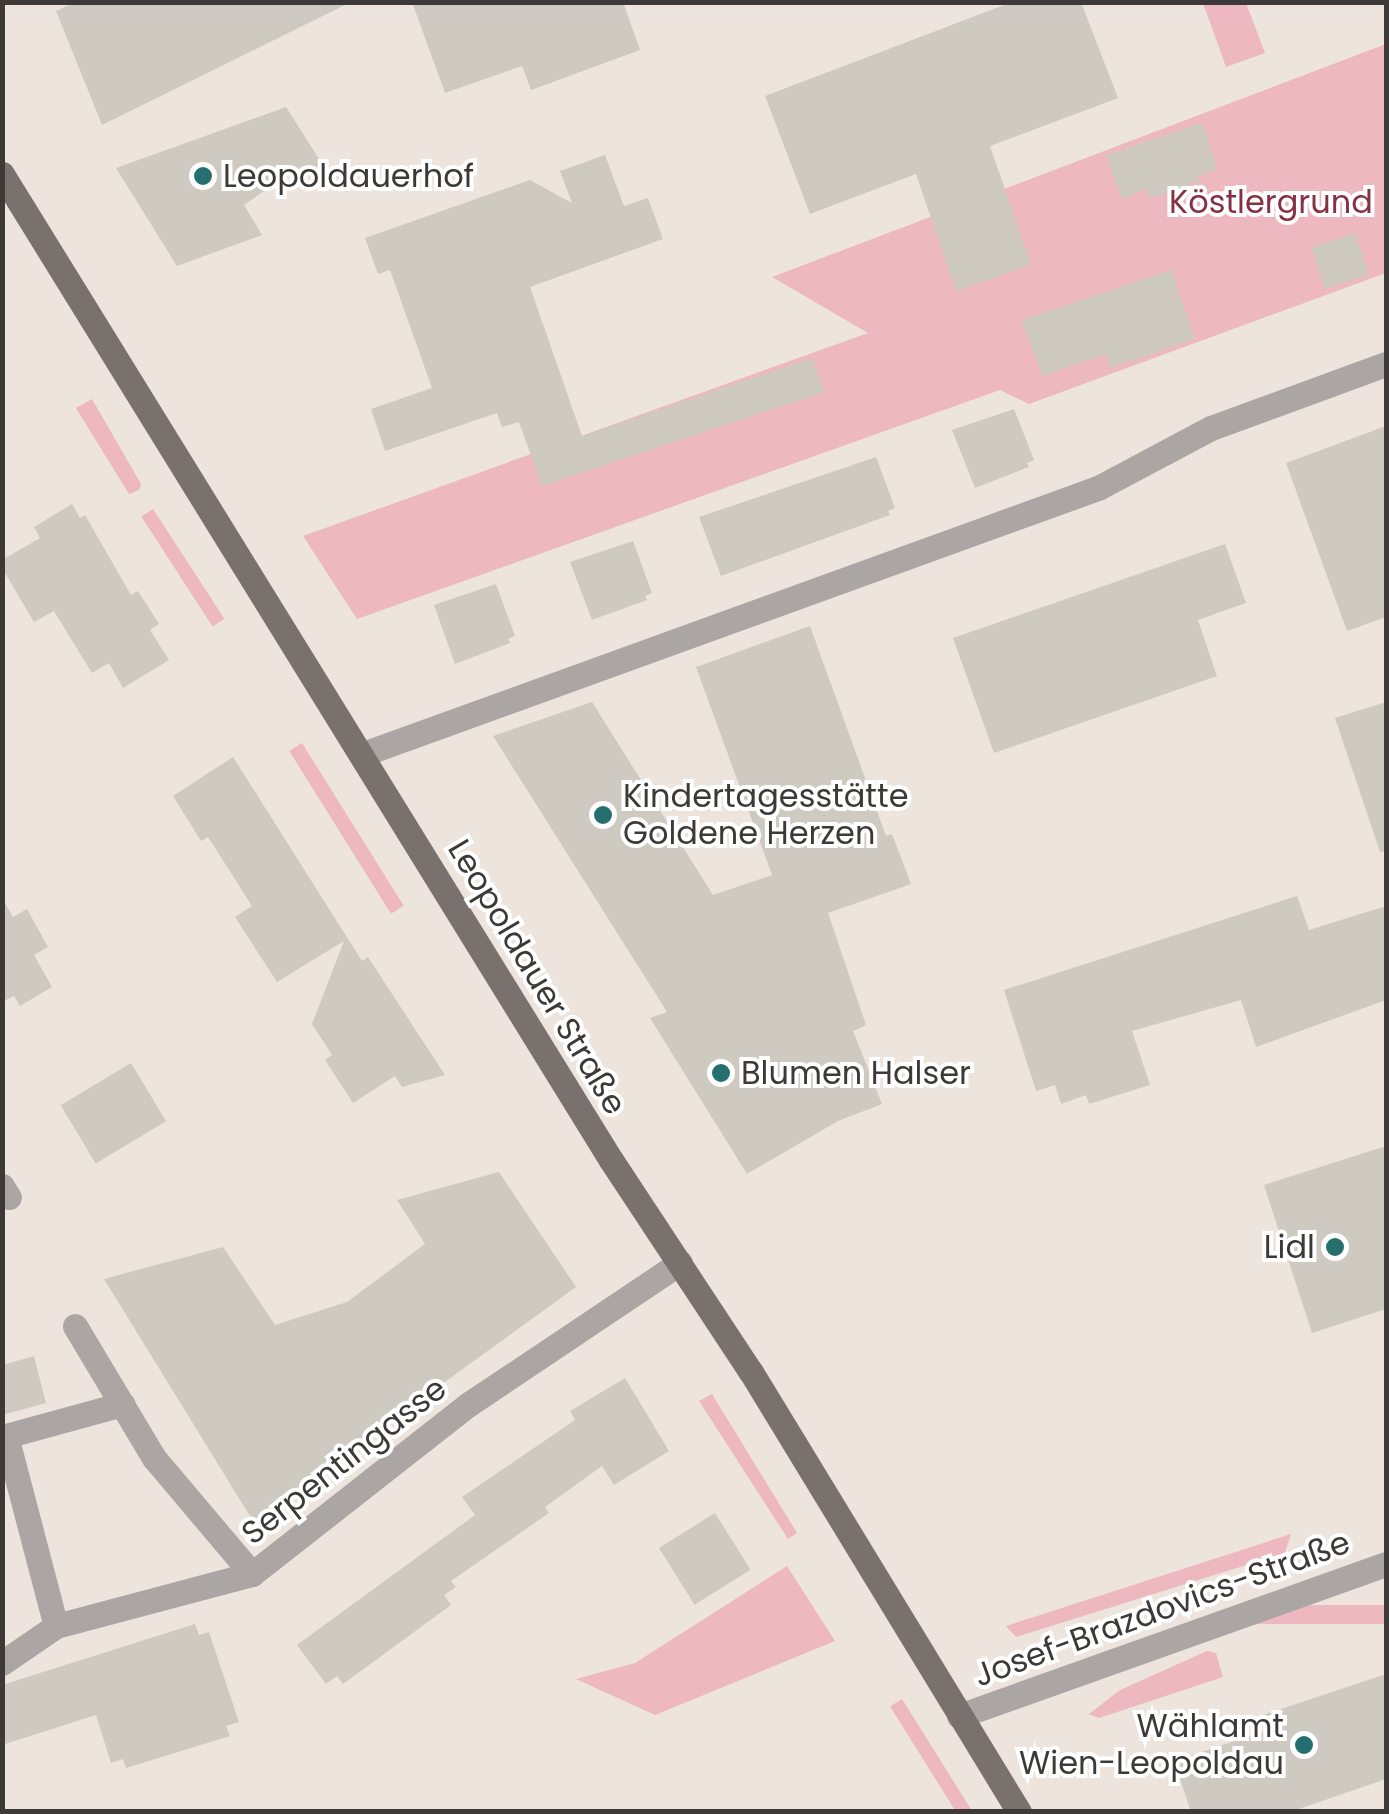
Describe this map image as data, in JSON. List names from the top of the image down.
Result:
{
  "streets": {
    "main road": ["Leopoldauer Straße"],
    "street": ["Serpentingasse", "Josef-Brazdovics-Straße"]
  },
  "crossings": [
    ["Leopoldauer Straße", "Serpentingasse"],
    ["Leopoldauer Straße", "Josef-Brazdovics-Straße"]
  ],
  "parks": ["Köstlergrund"],
  "places": [
    "Leopoldauerhof",
    "Kindertagesstätte Goldene Herzen",
    "Blumen Halser",
    "Lidl",
    "Wählamt Wien-Leopoldau"
  ]
}
